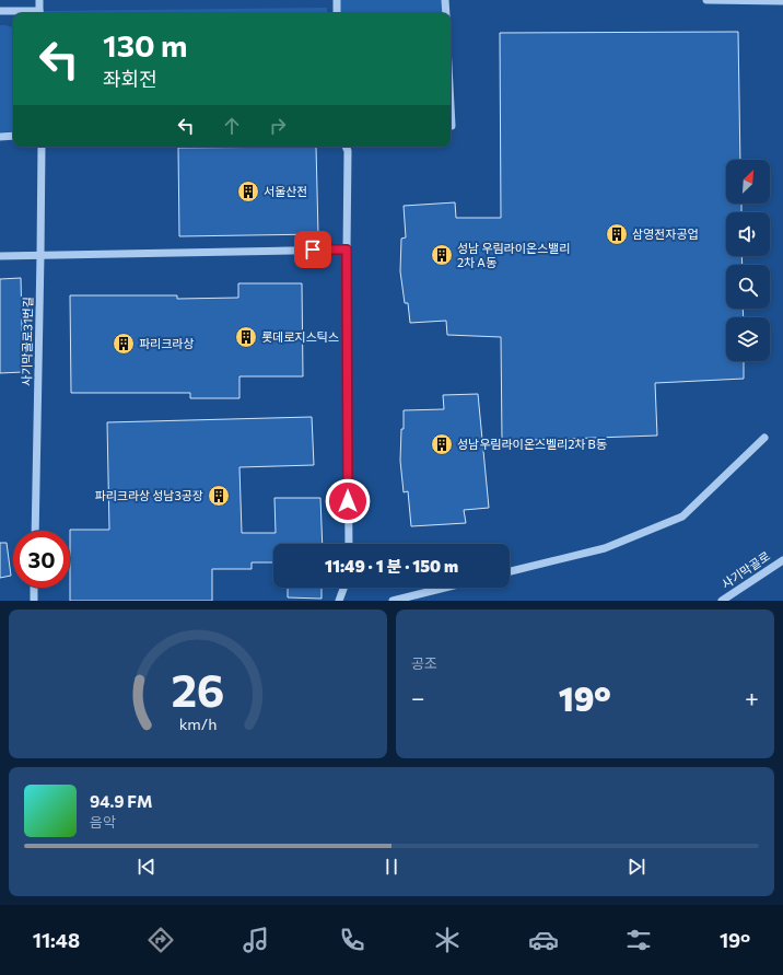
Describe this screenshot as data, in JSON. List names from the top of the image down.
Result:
{
  "streets": {
    "street": ["사기막골로31번길", "사기막골로"]
  },
  "places": {
    "building": [
      "서울산전",
      "삼영전자공업",
      "성남 우림라이온스밸리 2차 A동",
      "롯데로지스틱스",
      "파리크라상",
      "성남우림라이온스벨리2차 B동",
      "파리크라상 성남3공장"
    ]
  },
  "north": "top right",
  "page": {
    "turn": ["130 m", "좌회전"],
    "limit": "30",
    "trip": "11:49 · 1 분 · 150 m",
    "tile": "공조",
    "heat": ["−", "19°", "+"],
    "song": ["94.9 FM", "음악"],
    "tabs": ["11:48", "19°"],
    "gauge": ["26", "km/h"]
  }
}
